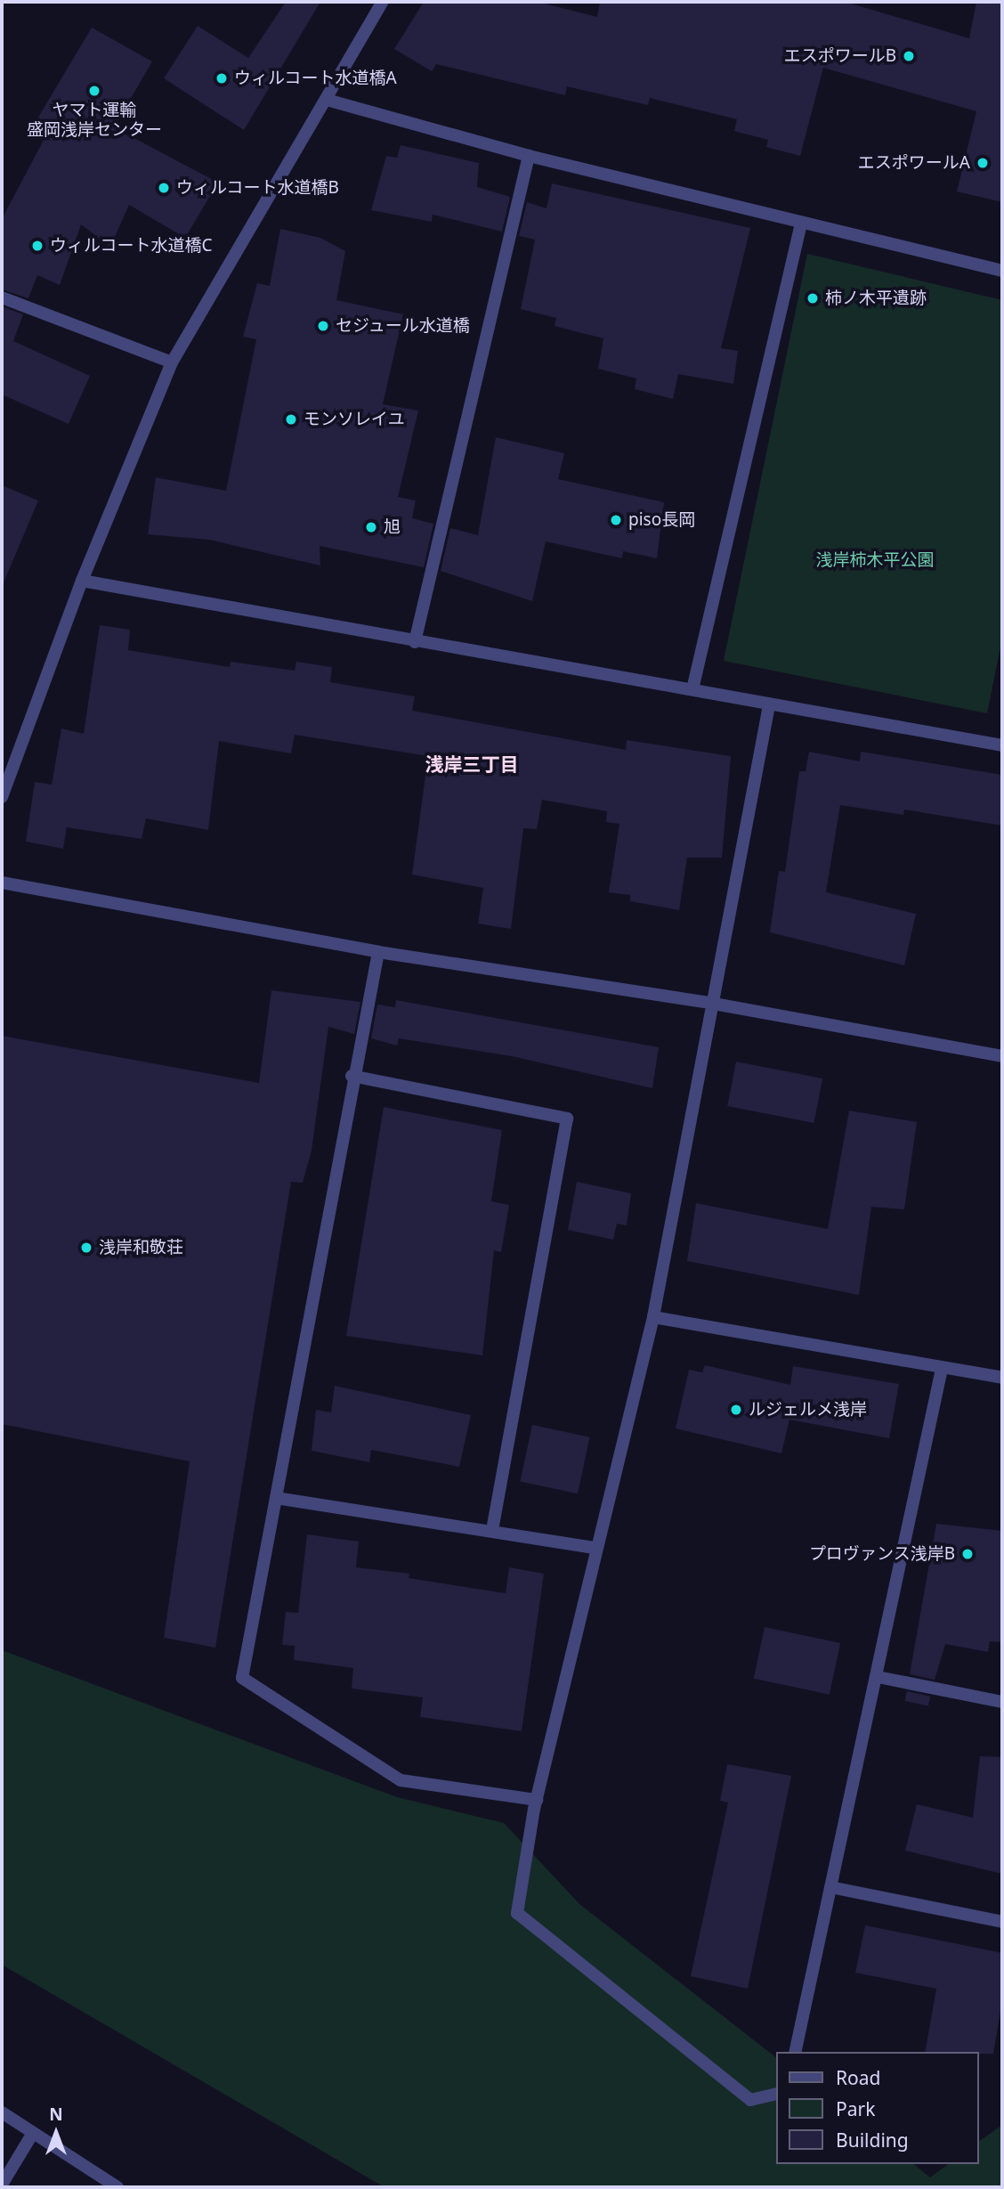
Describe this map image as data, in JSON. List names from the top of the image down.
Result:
{
  "districts": ["浅岸三丁目"],
  "parks": ["浅岸柿木平公園"],
  "places": [
    "エスポワールB",
    "ウィルコート水道橋A",
    "ヤマト運輸 盛岡浅岸センター",
    "エスポワールA",
    "ウィルコート水道橋B",
    "ウィルコート水道橋C",
    "柿ノ木平遺跡",
    "セジュール水道橋",
    "モンソレイユ",
    "piso長岡",
    "旭",
    "浅岸和敬荘",
    "ルジェルメ浅岸",
    "プロヴァンス浅岸B"
  ],
  "legend": ["Road", "Park", "Building"],
  "north": "top"
}
